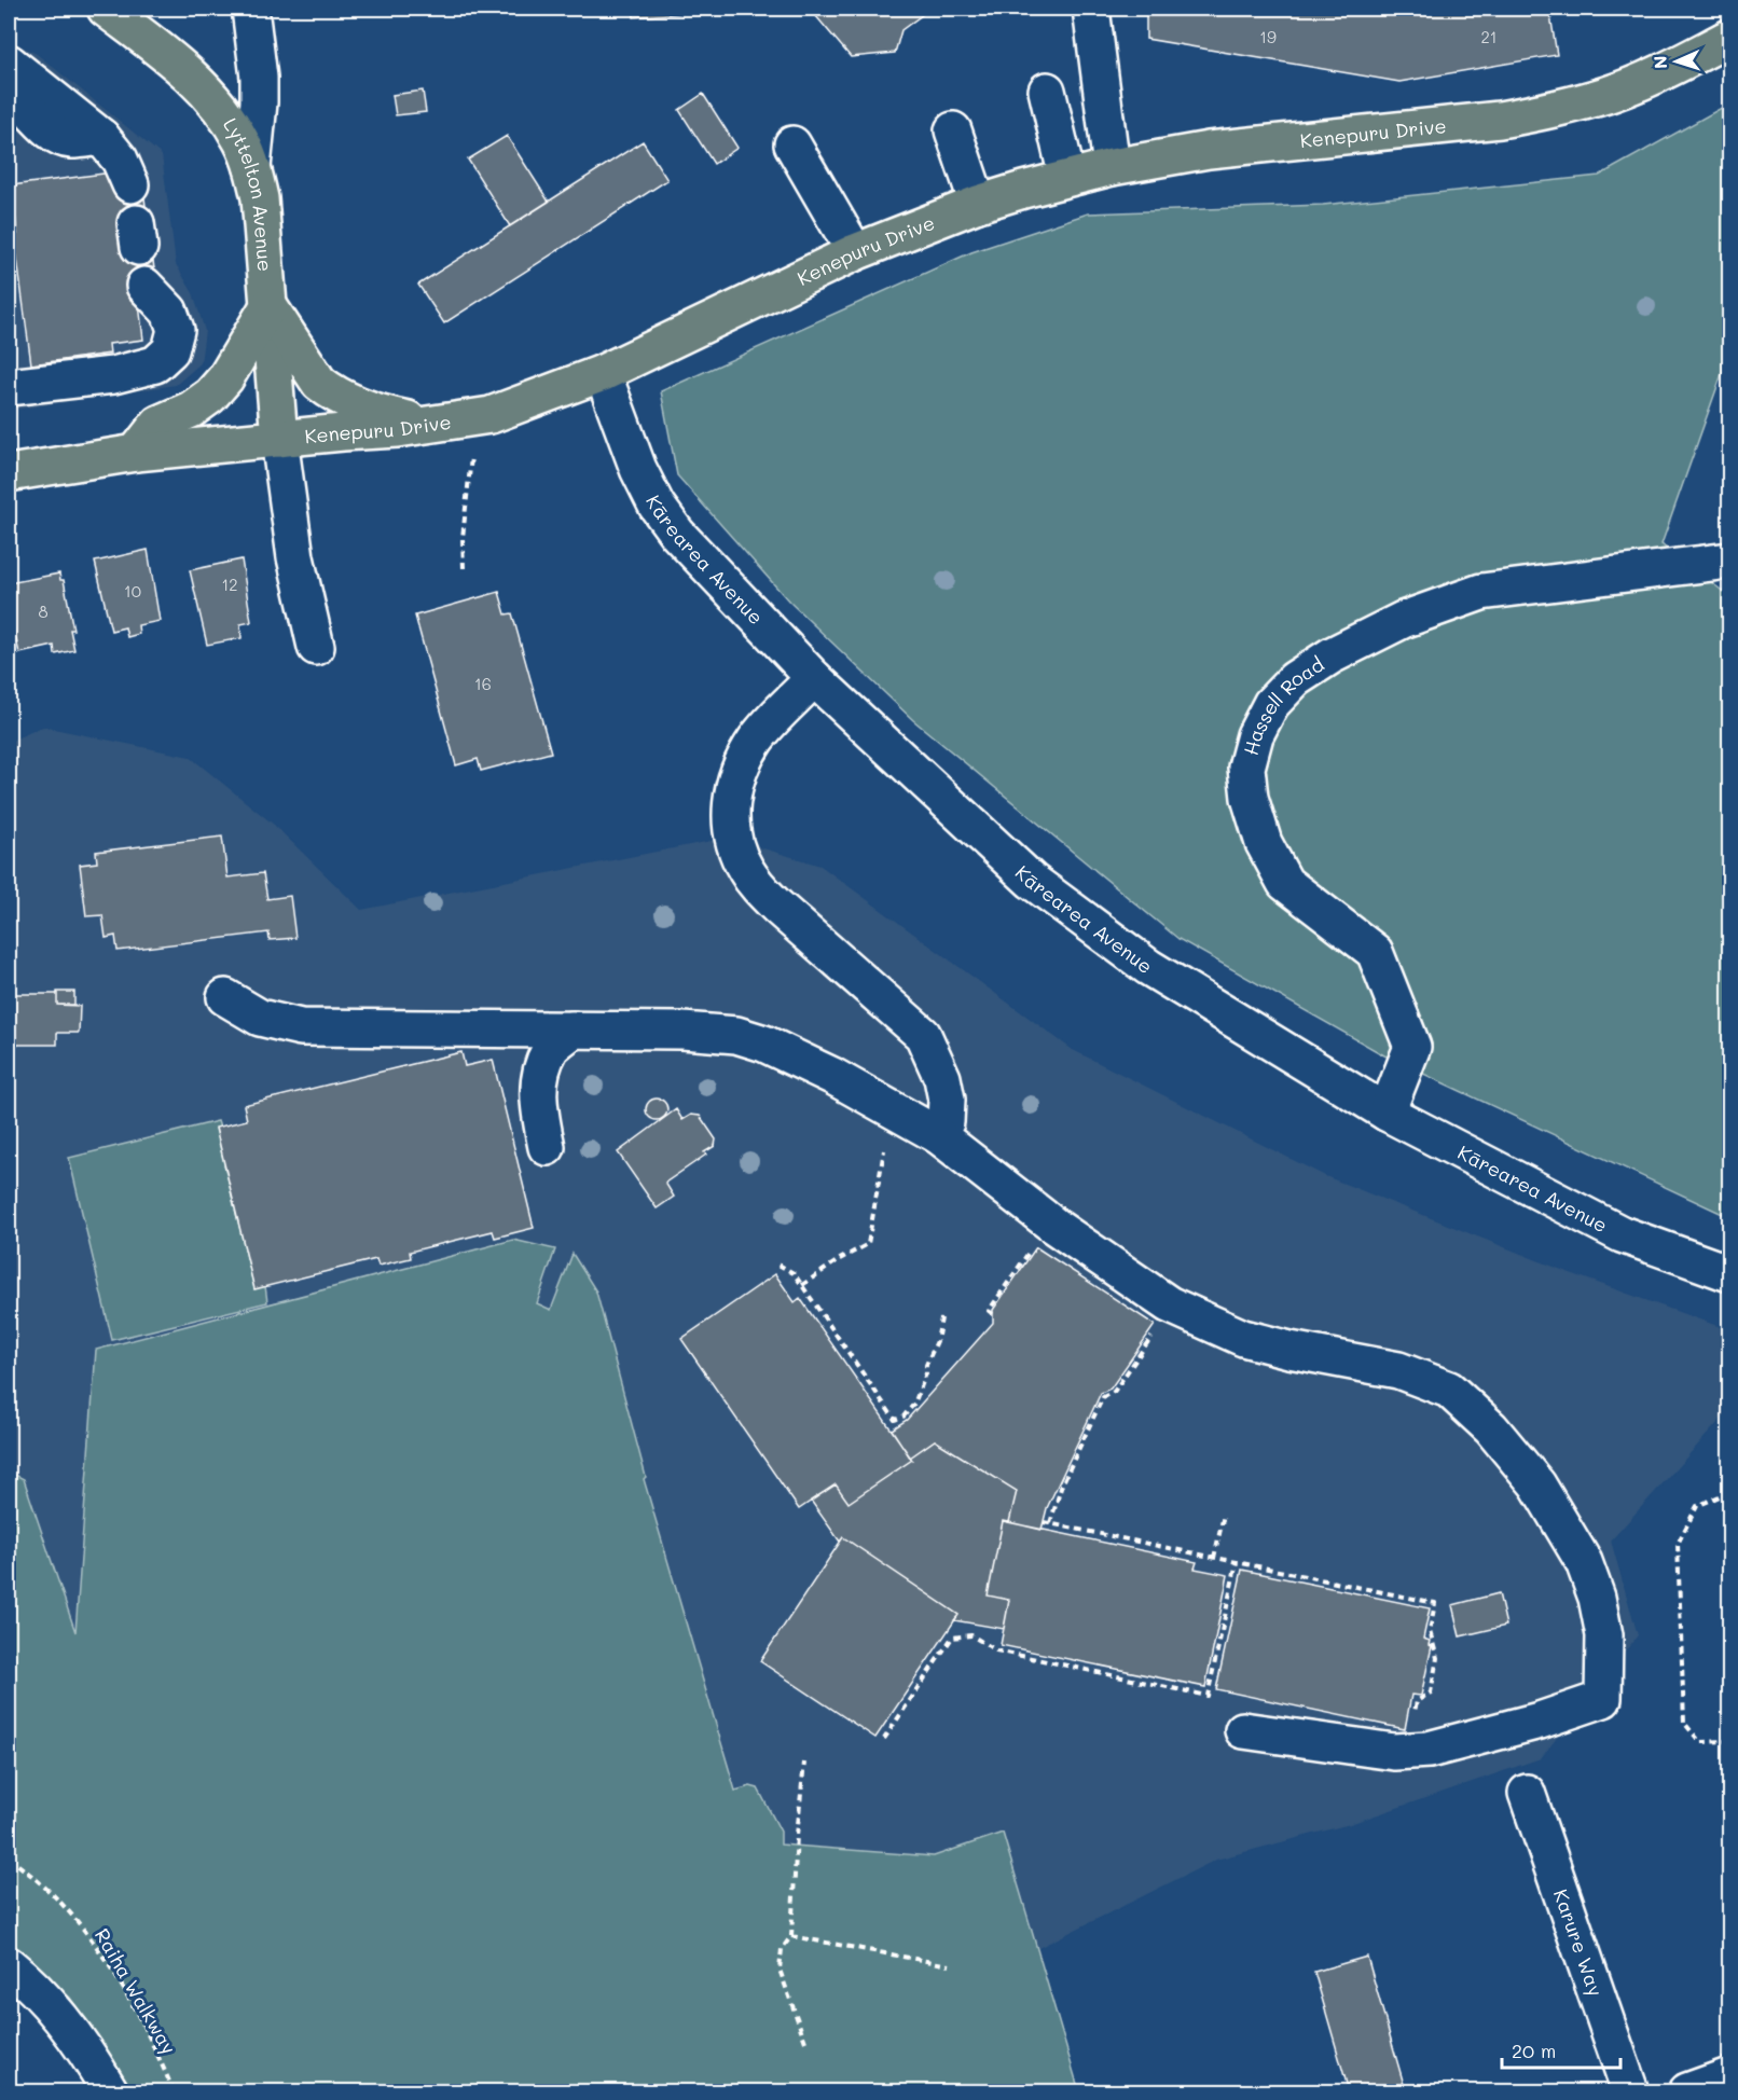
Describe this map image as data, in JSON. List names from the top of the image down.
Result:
{
  "streets": {
    "main road": ["Kenepuru Drive", "Lyttelton Avenue"],
    "street": ["Kārearea Avenue", "Hassell Road", "Karure Way"],
    "path": ["Raiha Walkway"]
  },
  "crossings": [
    ["Kenepuru Drive", "Lyttelton Avenue"],
    ["Kenepuru Drive", "Kārearea Avenue"],
    ["Kārearea Avenue", "Hassell Road"]
  ],
  "house_numbers": [
    "19",
    "21",
    "12",
    "10",
    "8",
    "16"
  ],
  "scale_bar": "20 m",
  "north": "left"
}
